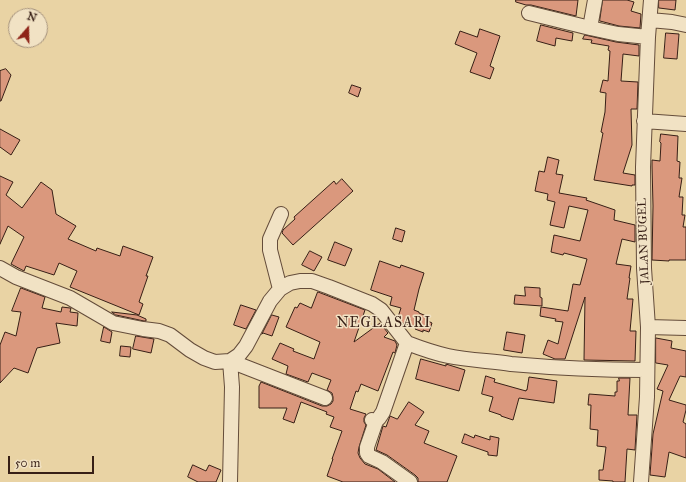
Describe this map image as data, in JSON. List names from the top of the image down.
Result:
{
  "streets": {
    "street": ["JALAN BUGEL"]
  },
  "districts": ["NEGLASARI"],
  "scale_bar": "50 m",
  "north": "top"
}
